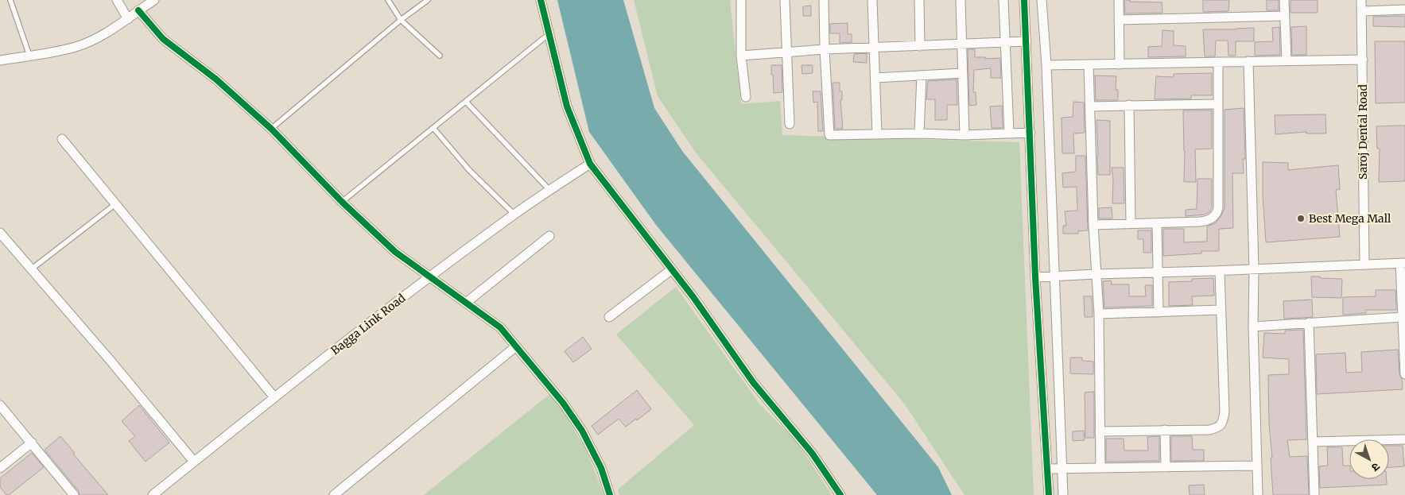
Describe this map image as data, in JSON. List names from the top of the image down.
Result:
{
  "streets": {
    "street": ["Saroj Dental Road", "Bagga Link Road"]
  },
  "places": ["Best Mega Mall"],
  "north": "bottom right"
}
